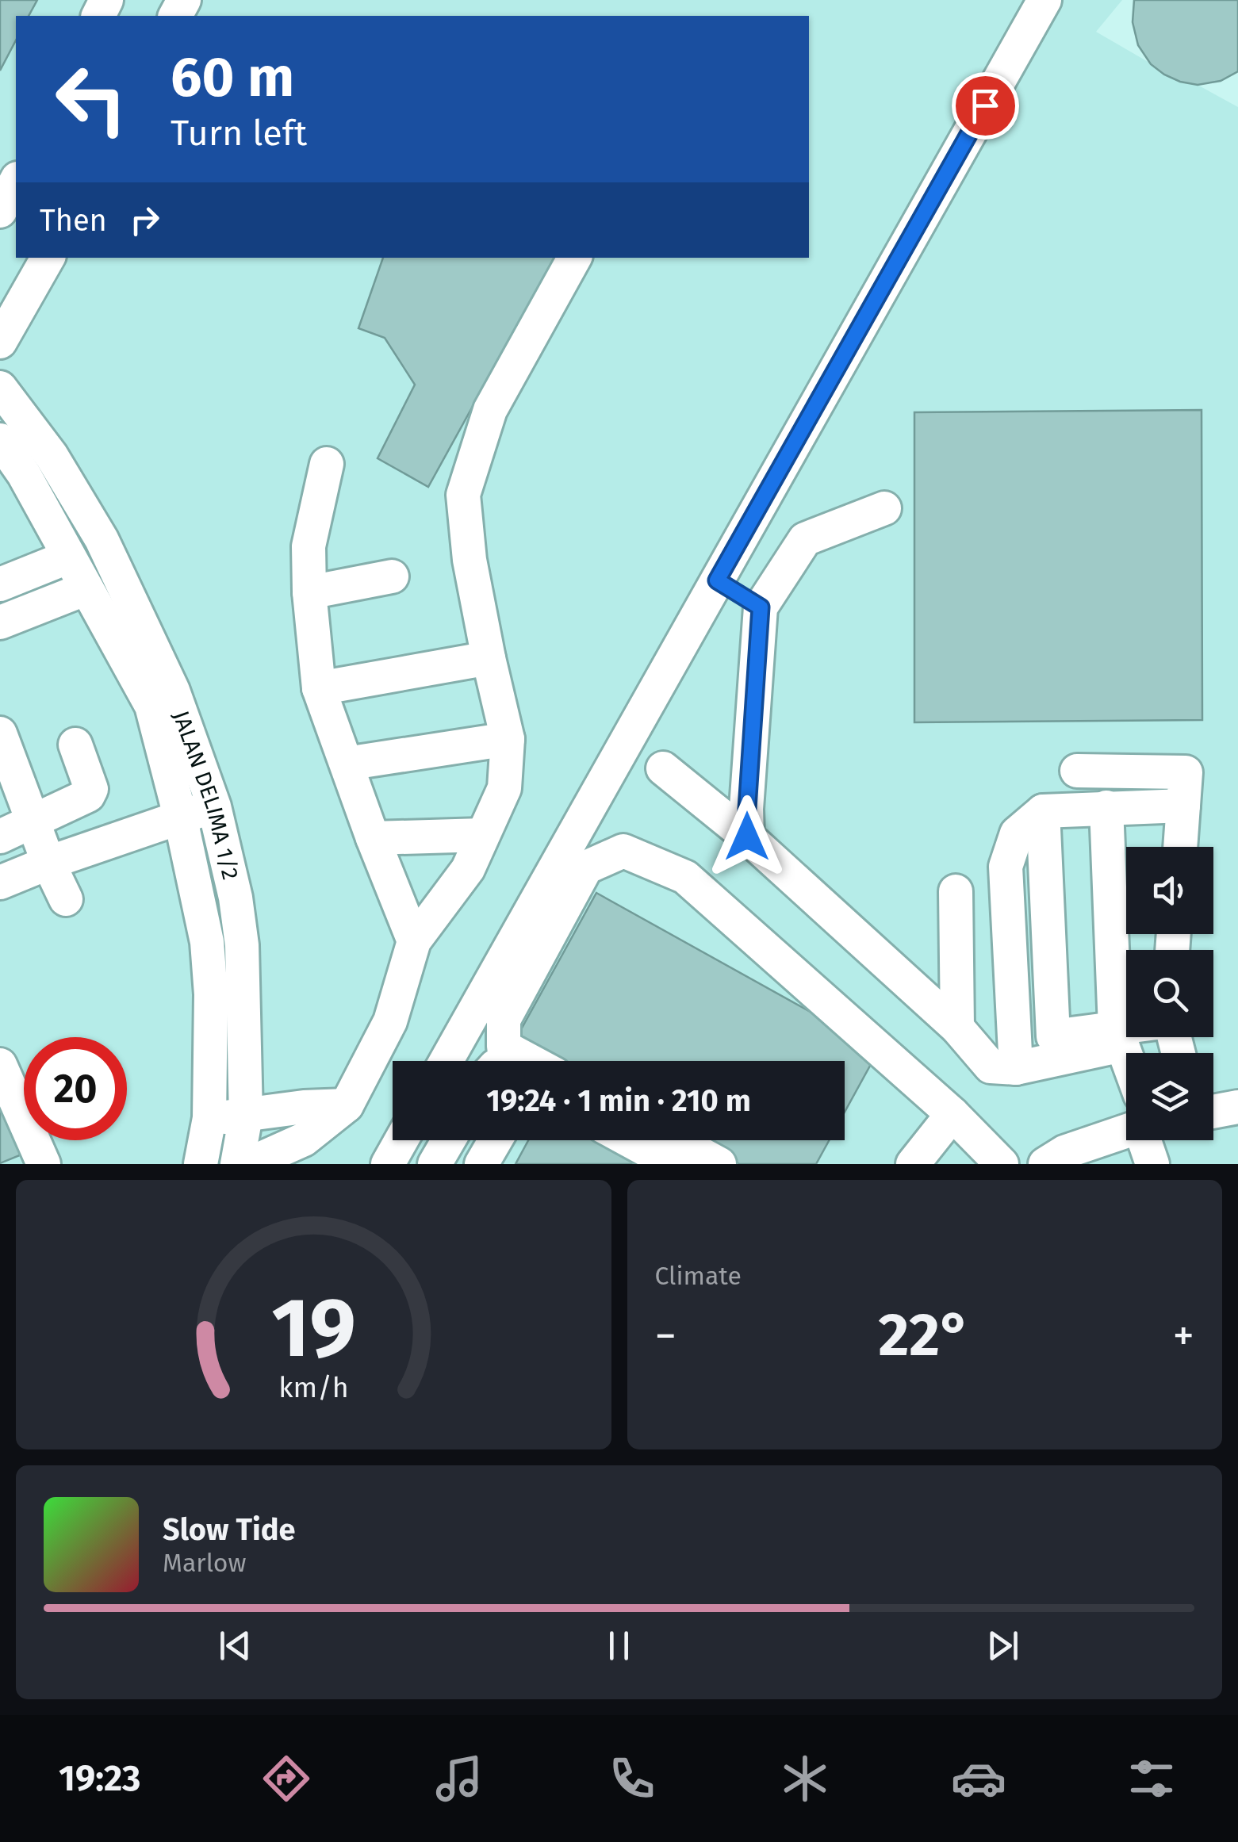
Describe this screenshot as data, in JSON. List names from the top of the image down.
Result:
{
  "streets": {
    "street": ["JALAN DELIMA 1/2"]
  },
  "page": {
    "turn": ["60 m", "Turn left"],
    "then": "Then",
    "limit": "20",
    "trip": "19:24 · 1 min · 210 m",
    "tile": "Climate",
    "heat": ["−", "22°", "+"],
    "song": ["Slow Tide", "Marlow"],
    "tabs": "19:23",
    "gauge": ["19", "km/h"]
  }
}
